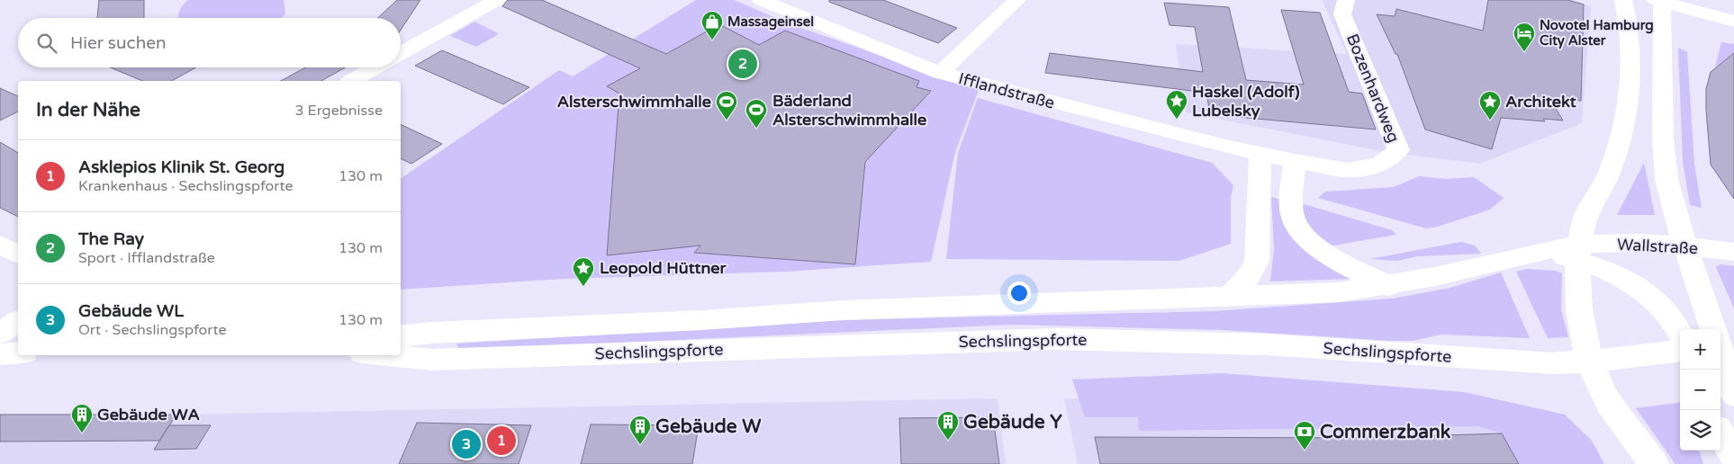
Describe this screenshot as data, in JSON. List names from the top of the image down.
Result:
{
  "streets": {
    "main road": [
      "Bozenhardweg",
      "Ifflandstraße",
      "Wallstraße",
      "Sechslingspforte"
    ]
  },
  "crossings": [
    ["Bozenhardweg", "Ifflandstraße"],
    ["Wallstraße", "Sechslingspforte"]
  ],
  "places": {
    "shop": ["Massageinsel"],
    "hotel": ["Novotel Hamburg City Alster"],
    "place": ["Haskel (Adolf) Lubelsky", "Architekt", "Leopold Hüttner"],
    "sports": ["Alsterschwimmhalle", "Bäderland Alsterschwimmhalle"],
    "building": ["Gebäude WA", "Gebäude Y", "Gebäude W"],
    "bank": ["Commerzbank"]
  },
  "page": {
    "search": "Hier suchen",
    "pins": ["2", "1", "3"],
    "heading": ["In der Nähe", "3 Ergebnisse"],
    "list": [
      {
        "mark": "1",
        "name": "Asklepios Klinik St. Georg",
        "note": "Krankenhaus · Sechslingspforte",
        "value": "130 m"
      },
      {
        "mark": "2",
        "name": "The Ray",
        "note": "Sport · Ifflandstraße",
        "value": "130 m"
      },
      {
        "mark": "3",
        "name": "Gebäude WL",
        "note": "Ort · Sechslingspforte",
        "value": "130 m"
      }
    ],
    "map_buttons": ["+", "−"]
  }
}
